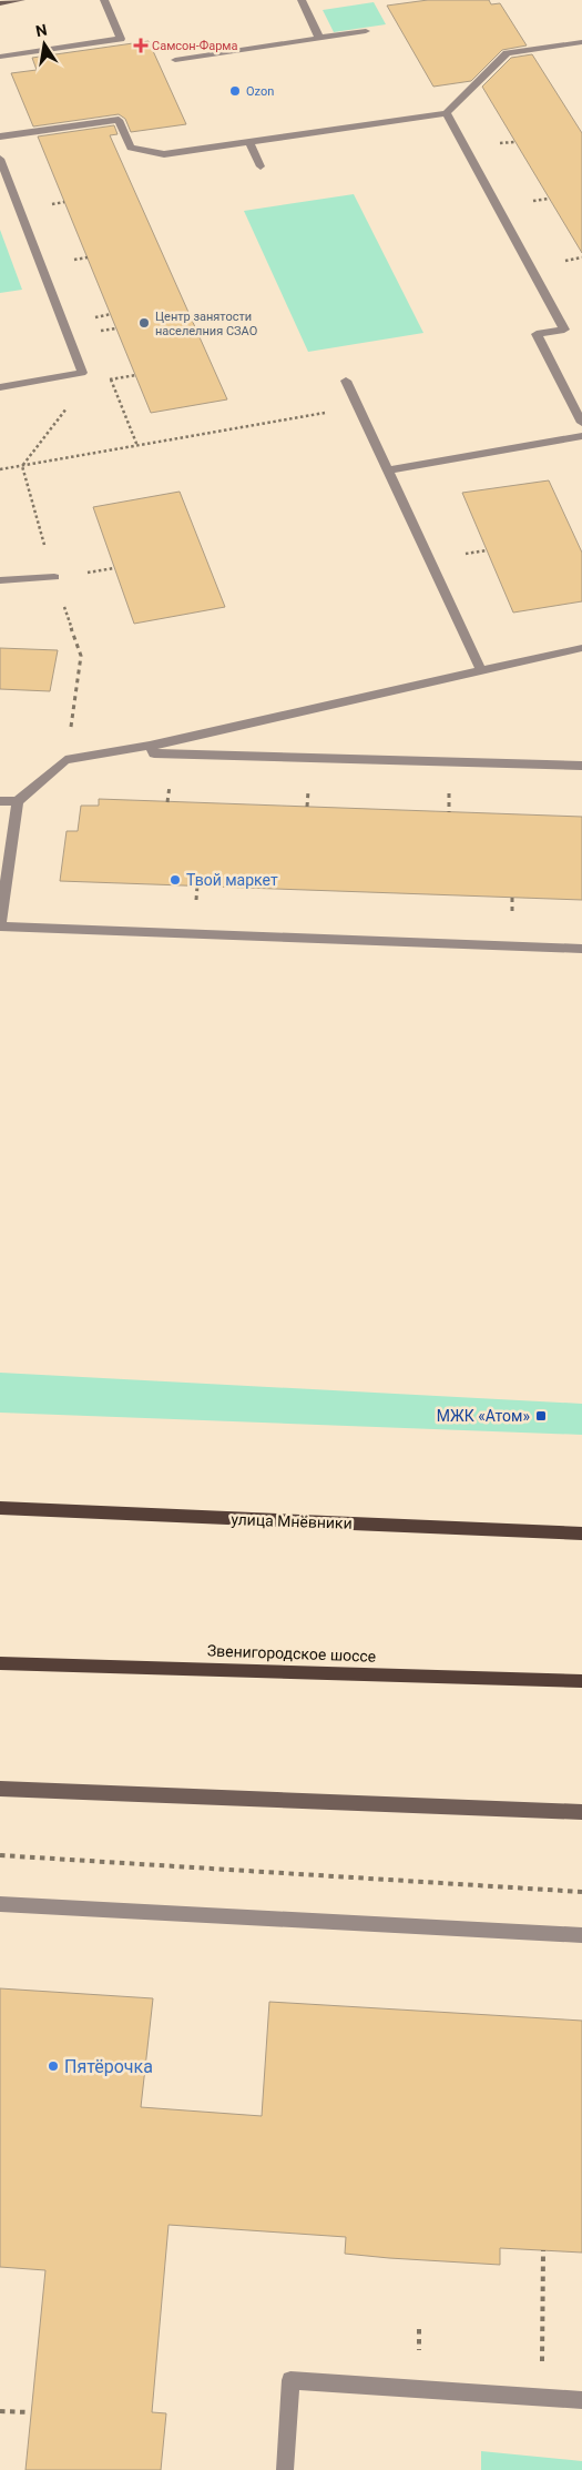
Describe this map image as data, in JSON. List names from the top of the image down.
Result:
{
  "streets": {
    "main road": ["улица Мнёвники", "Звенигородское шоссе"]
  },
  "places": {
    "health": ["Самсон-Фарма"],
    "other": [
      "Ozon",
      "Центр занятости населелния СЗАО",
      "Твой маркет",
      "Пятёрочка"
    ],
    "transit": ["МЖК «Атом»"]
  },
  "north": "top"
}
